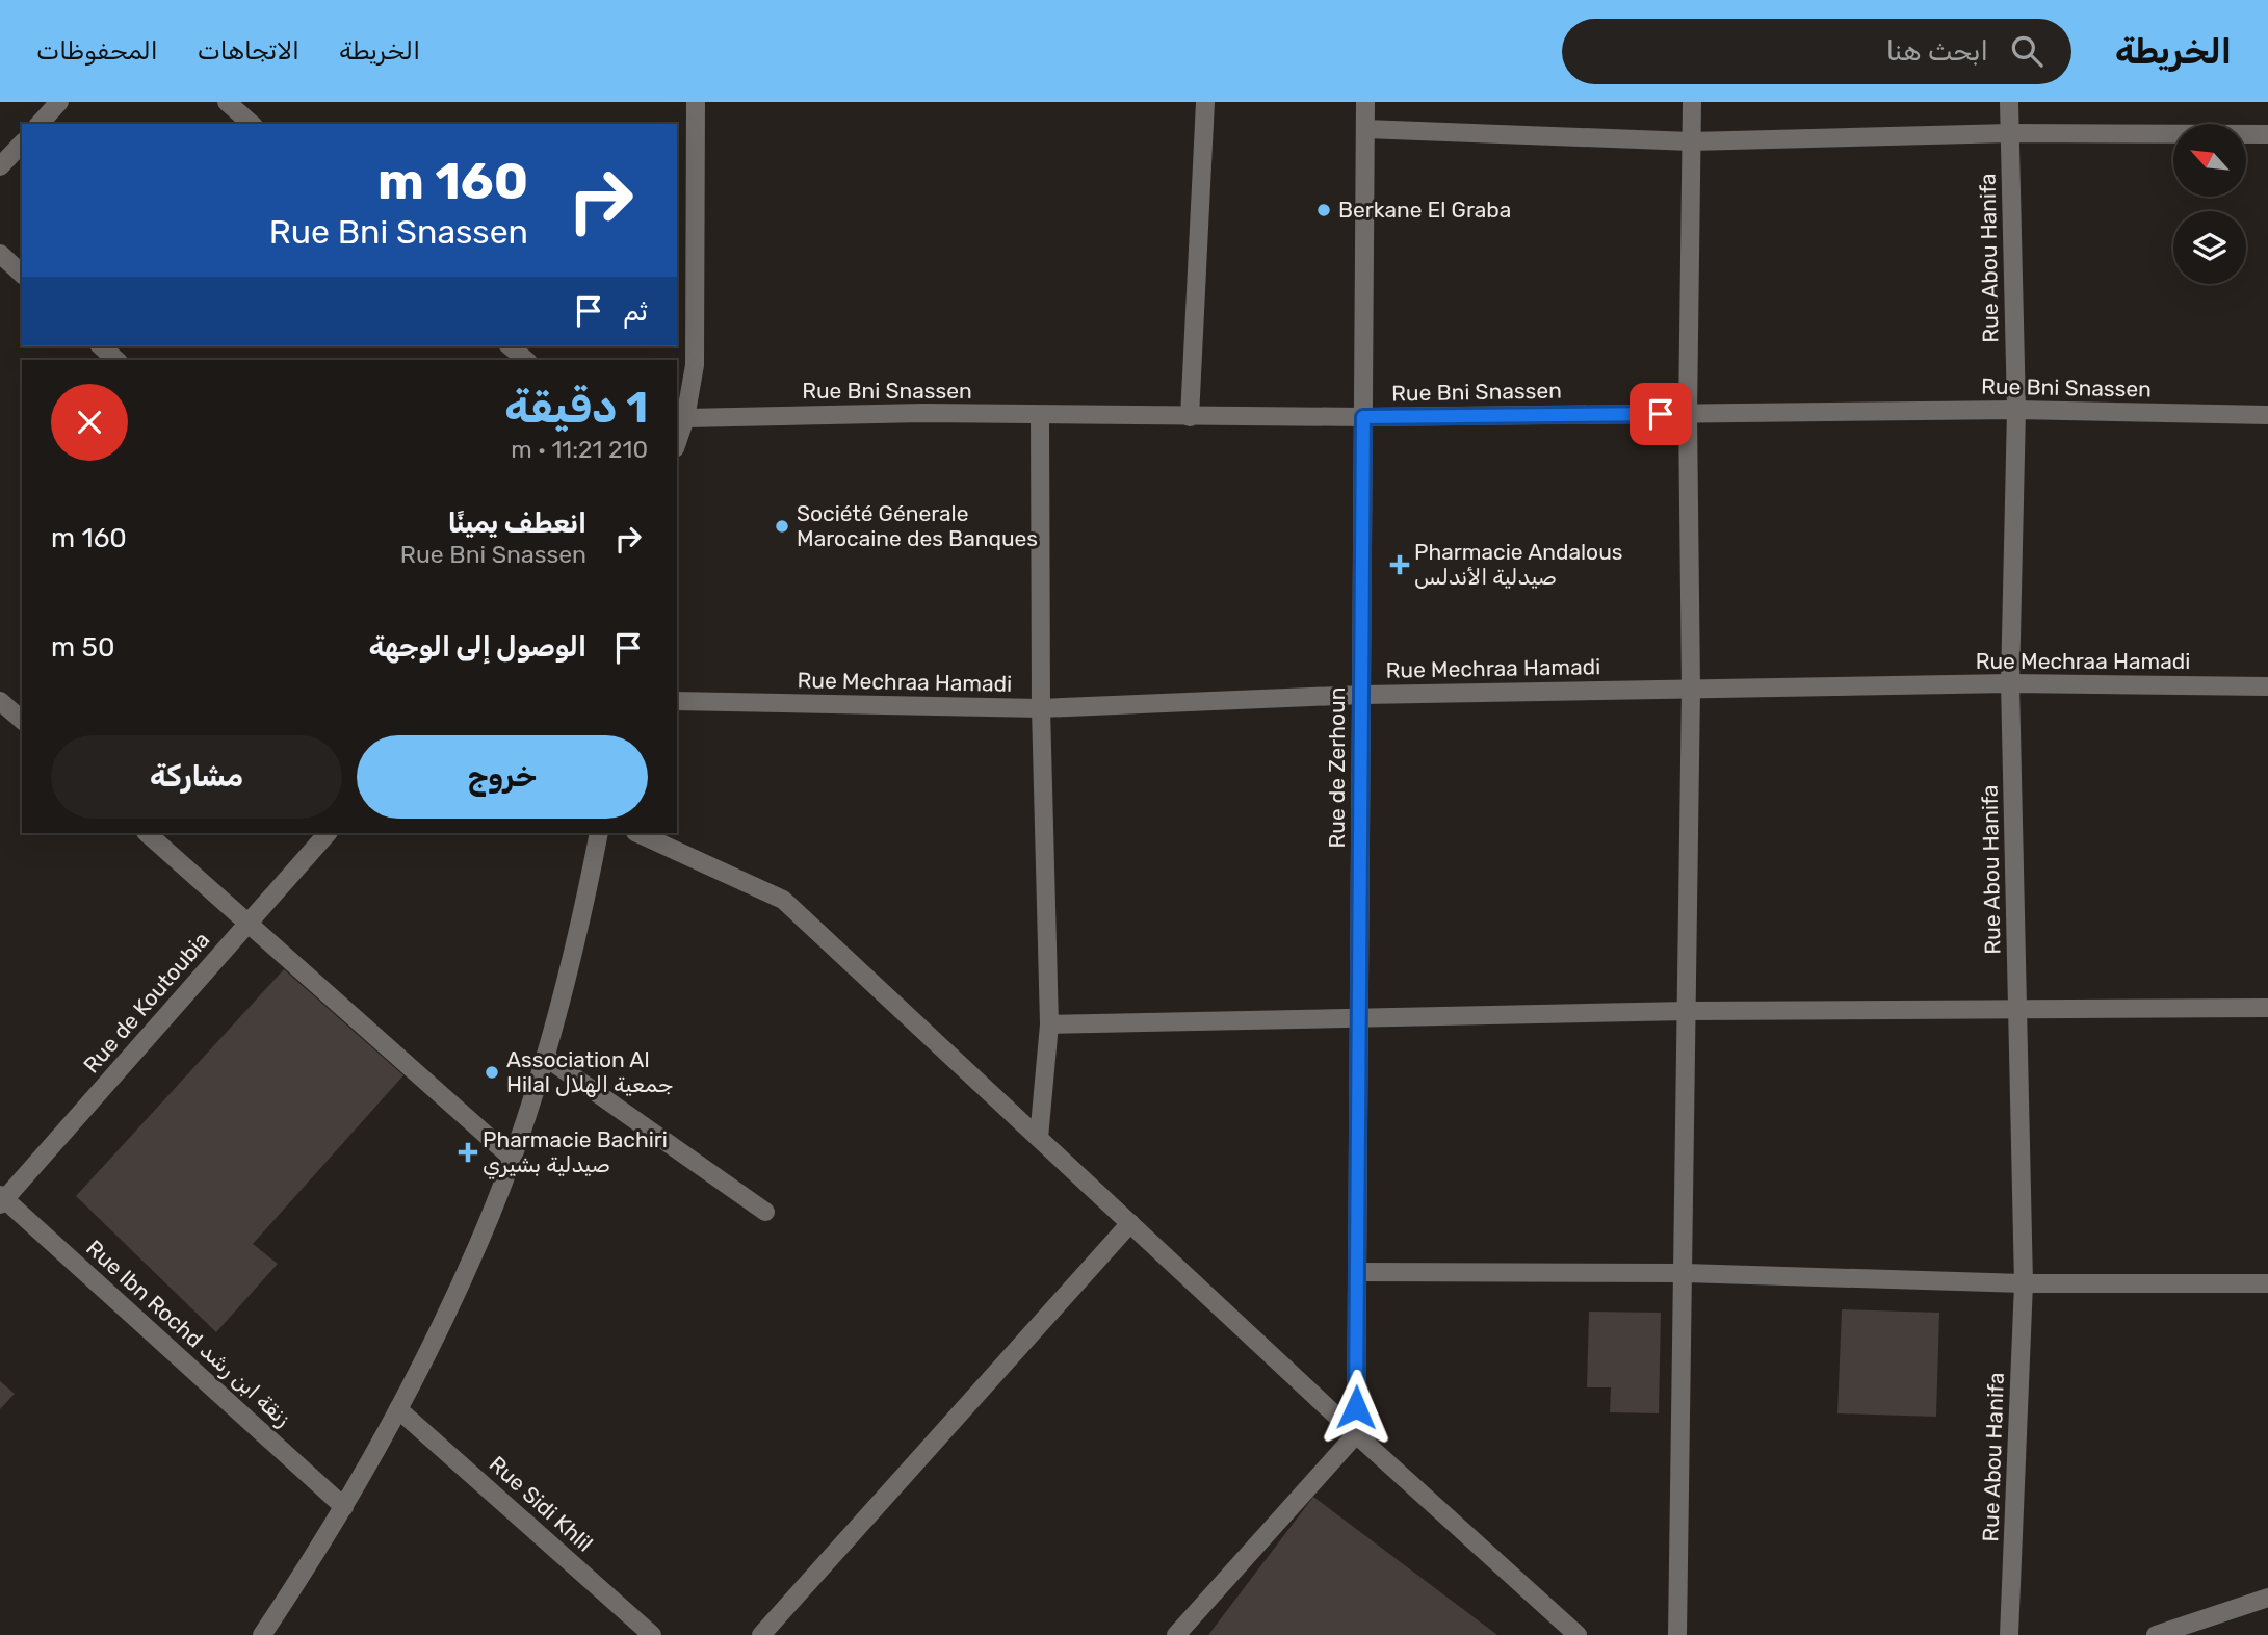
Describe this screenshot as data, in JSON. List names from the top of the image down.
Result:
{
  "streets": {
    "street": [
      "Rue Abou Hanifa",
      "Rue Bni Snassen",
      "Rue Mechraa Hamadi",
      "Rue de Zerhoun",
      "Rue de Koutoubia",
      "Rue Ibn Rochd زنقة ابن رشد",
      "Rue Sidi Khlil"
    ]
  },
  "crossings": [
    ["Rue Abou Hanifa", "Rue Bni Snassen"],
    ["Rue Abou Hanifa", "Rue Mechraa Hamadi"],
    ["Rue Bni Snassen", "Rue de Zerhoun"],
    ["Rue Mechraa Hamadi", "Rue de Zerhoun"],
    ["Rue de Koutoubia", "Rue Ibn Rochd زنقة ابن رشد"]
  ],
  "places": {
    "other": ["Berkane El Graba", "Société Génerale Marocaine des Banques", "Association Al Hilal جمعية الهلال"],
    "health": ["Pharmacie Andalous صيدلية الأندلس", "Pharmacie Bachiri صيدلية بشيري"]
  },
  "north": "top left",
  "page": {
    "header": "الخريطة",
    "search": "ابحث هنا",
    "nav": ["الخريطة", "الاتجاهات", "المحفوظات"],
    "turn": ["160 m", "Rue Bni Snassen"],
    "then": "ثم",
    "heading": ["1 دقيقة", "210 m · 11:21"],
    "list": [
      {
        "name": "انعطف يمينًا",
        "note": "Rue Bni Snassen",
        "value": "160 m"
      },
      {
        "name": "الوصول إلى الوجهة",
        "value": "50 m"
      }
    ],
    "buttons": ["خروج", "مشاركة"]
  }
}
